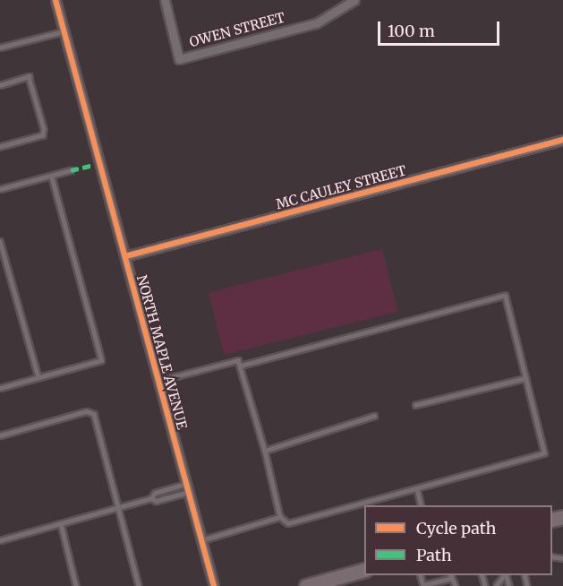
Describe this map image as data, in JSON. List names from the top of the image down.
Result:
{
  "streets": {
    "street": ["OWEN STREET", "MC CAULEY STREET", "NORTH MAPLE AVENUE"]
  },
  "crossings": [
    ["MC CAULEY STREET", "NORTH MAPLE AVENUE"]
  ],
  "legend": ["Cycle path", "Path"],
  "scale_bar": "100 m"
}
